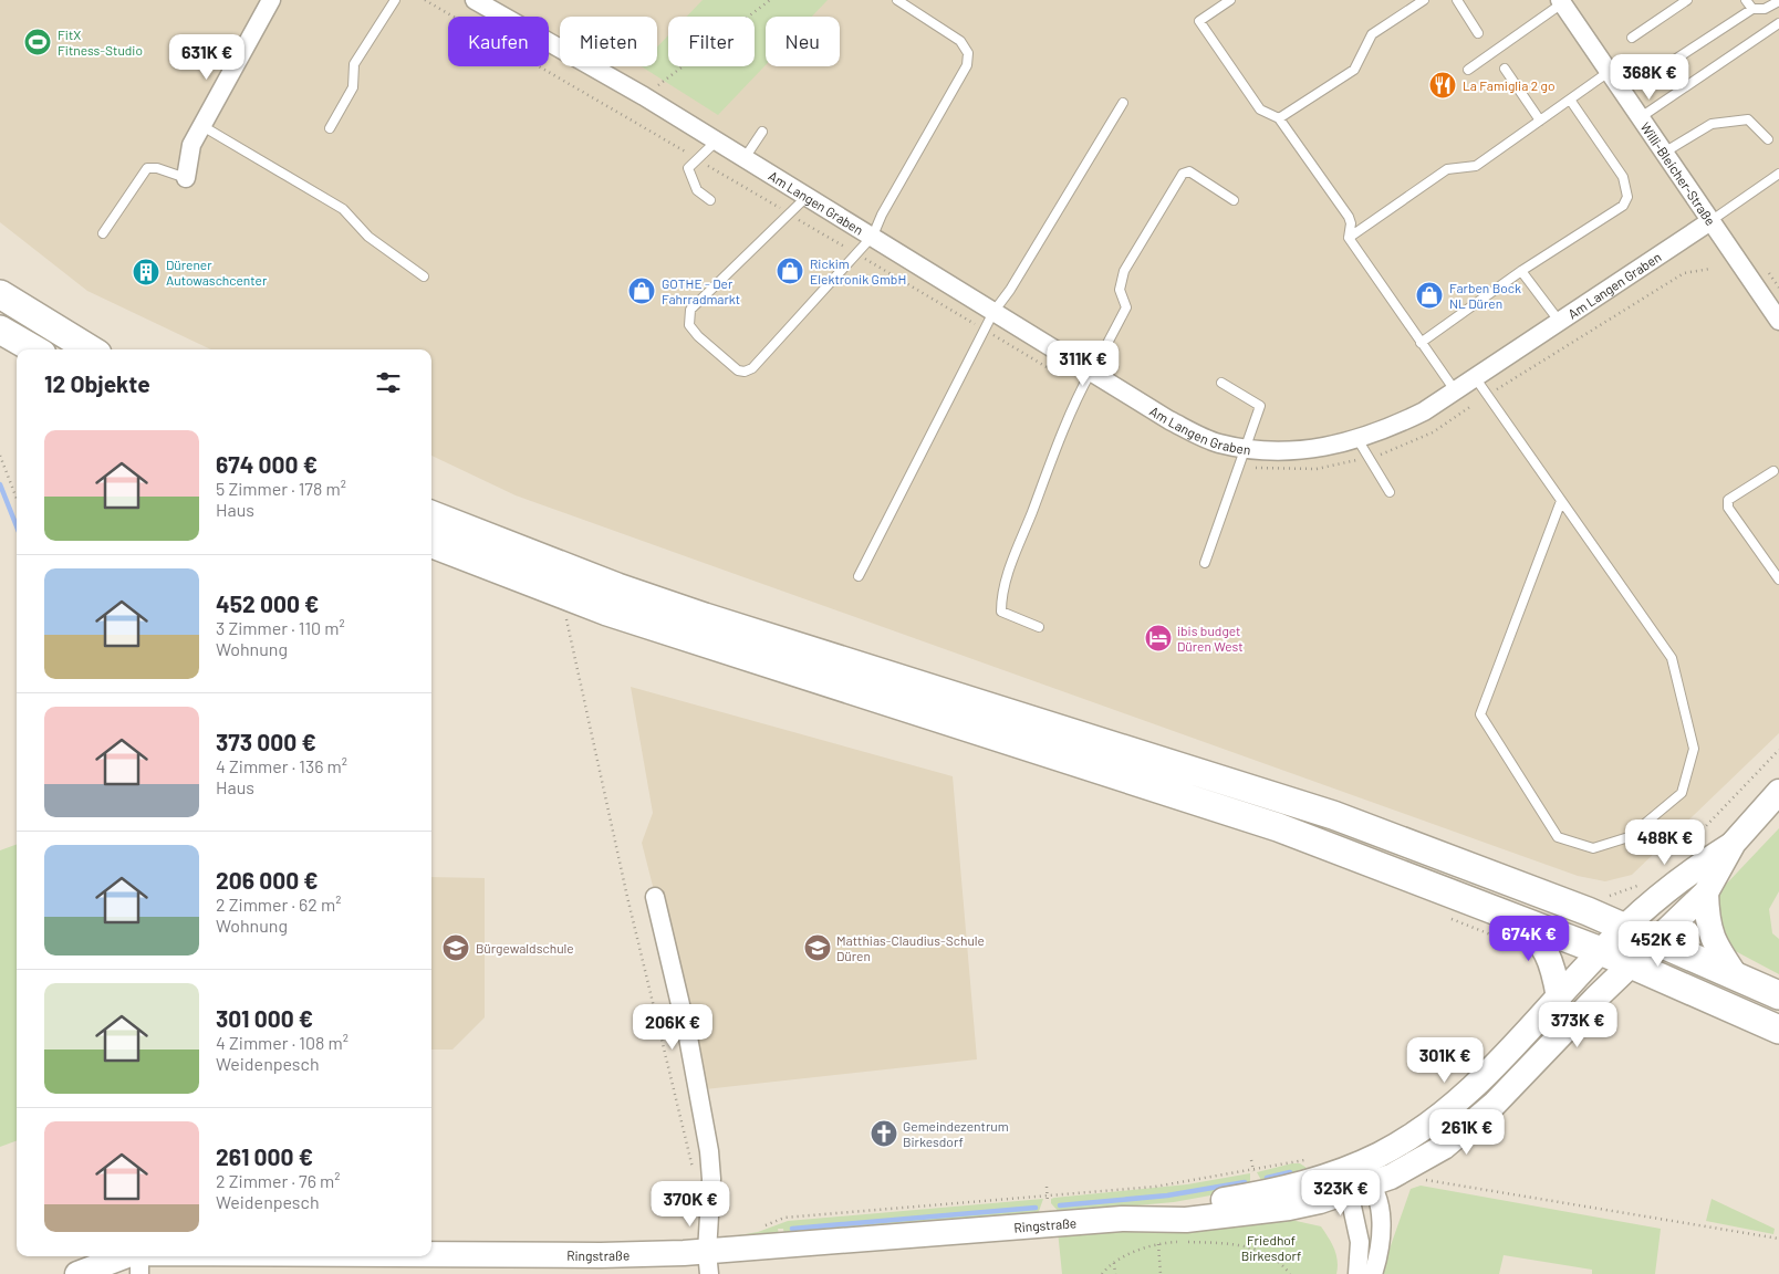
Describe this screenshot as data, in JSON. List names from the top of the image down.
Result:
{
  "streets": {
    "main road": ["Ringstraße"],
    "street": ["Willi-Bleicher-Straße", "Am Langen Graben"]
  },
  "crossings": [
    ["Willi-Bleicher-Straße", "Am Langen Graben"]
  ],
  "parks": ["Friedhof Birkesdorf"],
  "places": {
    "sports": ["FitX Fitness-Studio"],
    "restaurant": ["La Famiglia 2 go"],
    "shop": ["Rickim Elektronik GmbH", "GOTHE - Der Fahrradmarkt", "Farben Bock NL Düren"],
    "building": ["Dürener Autowaschcenter"],
    "hotel": ["ibis budget Düren West"],
    "school or university": ["Bürgewaldschule", "Matthias-Claudius-Schule Düren"],
    "church": ["Gemeindezentrum Birkesdorf"]
  },
  "page": {
    "chip": [
      "Kaufen",
      "Mieten",
      "Filter",
      "Neu"
    ],
    "price": [
      "631K €",
      "368K €",
      "311K €",
      "488K €",
      "674K €",
      "452K €",
      "373K €",
      "206K €",
      "301K €",
      "261K €",
      "323K €",
      "370K €"
    ],
    "heading": "12 Objekte",
    "list": [
      {
        "name": "674 000 €",
        "note": "5 Zimmer · 178 m² · Haus"
      },
      {
        "name": "452 000 €",
        "note": "3 Zimmer · 110 m² · Wohnung"
      },
      {
        "name": "373 000 €",
        "note": "4 Zimmer · 136 m² · Haus"
      },
      {
        "name": "206 000 €",
        "note": "2 Zimmer · 62 m² · Wohnung"
      },
      {
        "name": "301 000 €",
        "note": "4 Zimmer · 108 m² · Weidenpesch"
      },
      {
        "name": "261 000 €",
        "note": "2 Zimmer · 76 m² · Weidenpesch"
      }
    ]
  }
}
